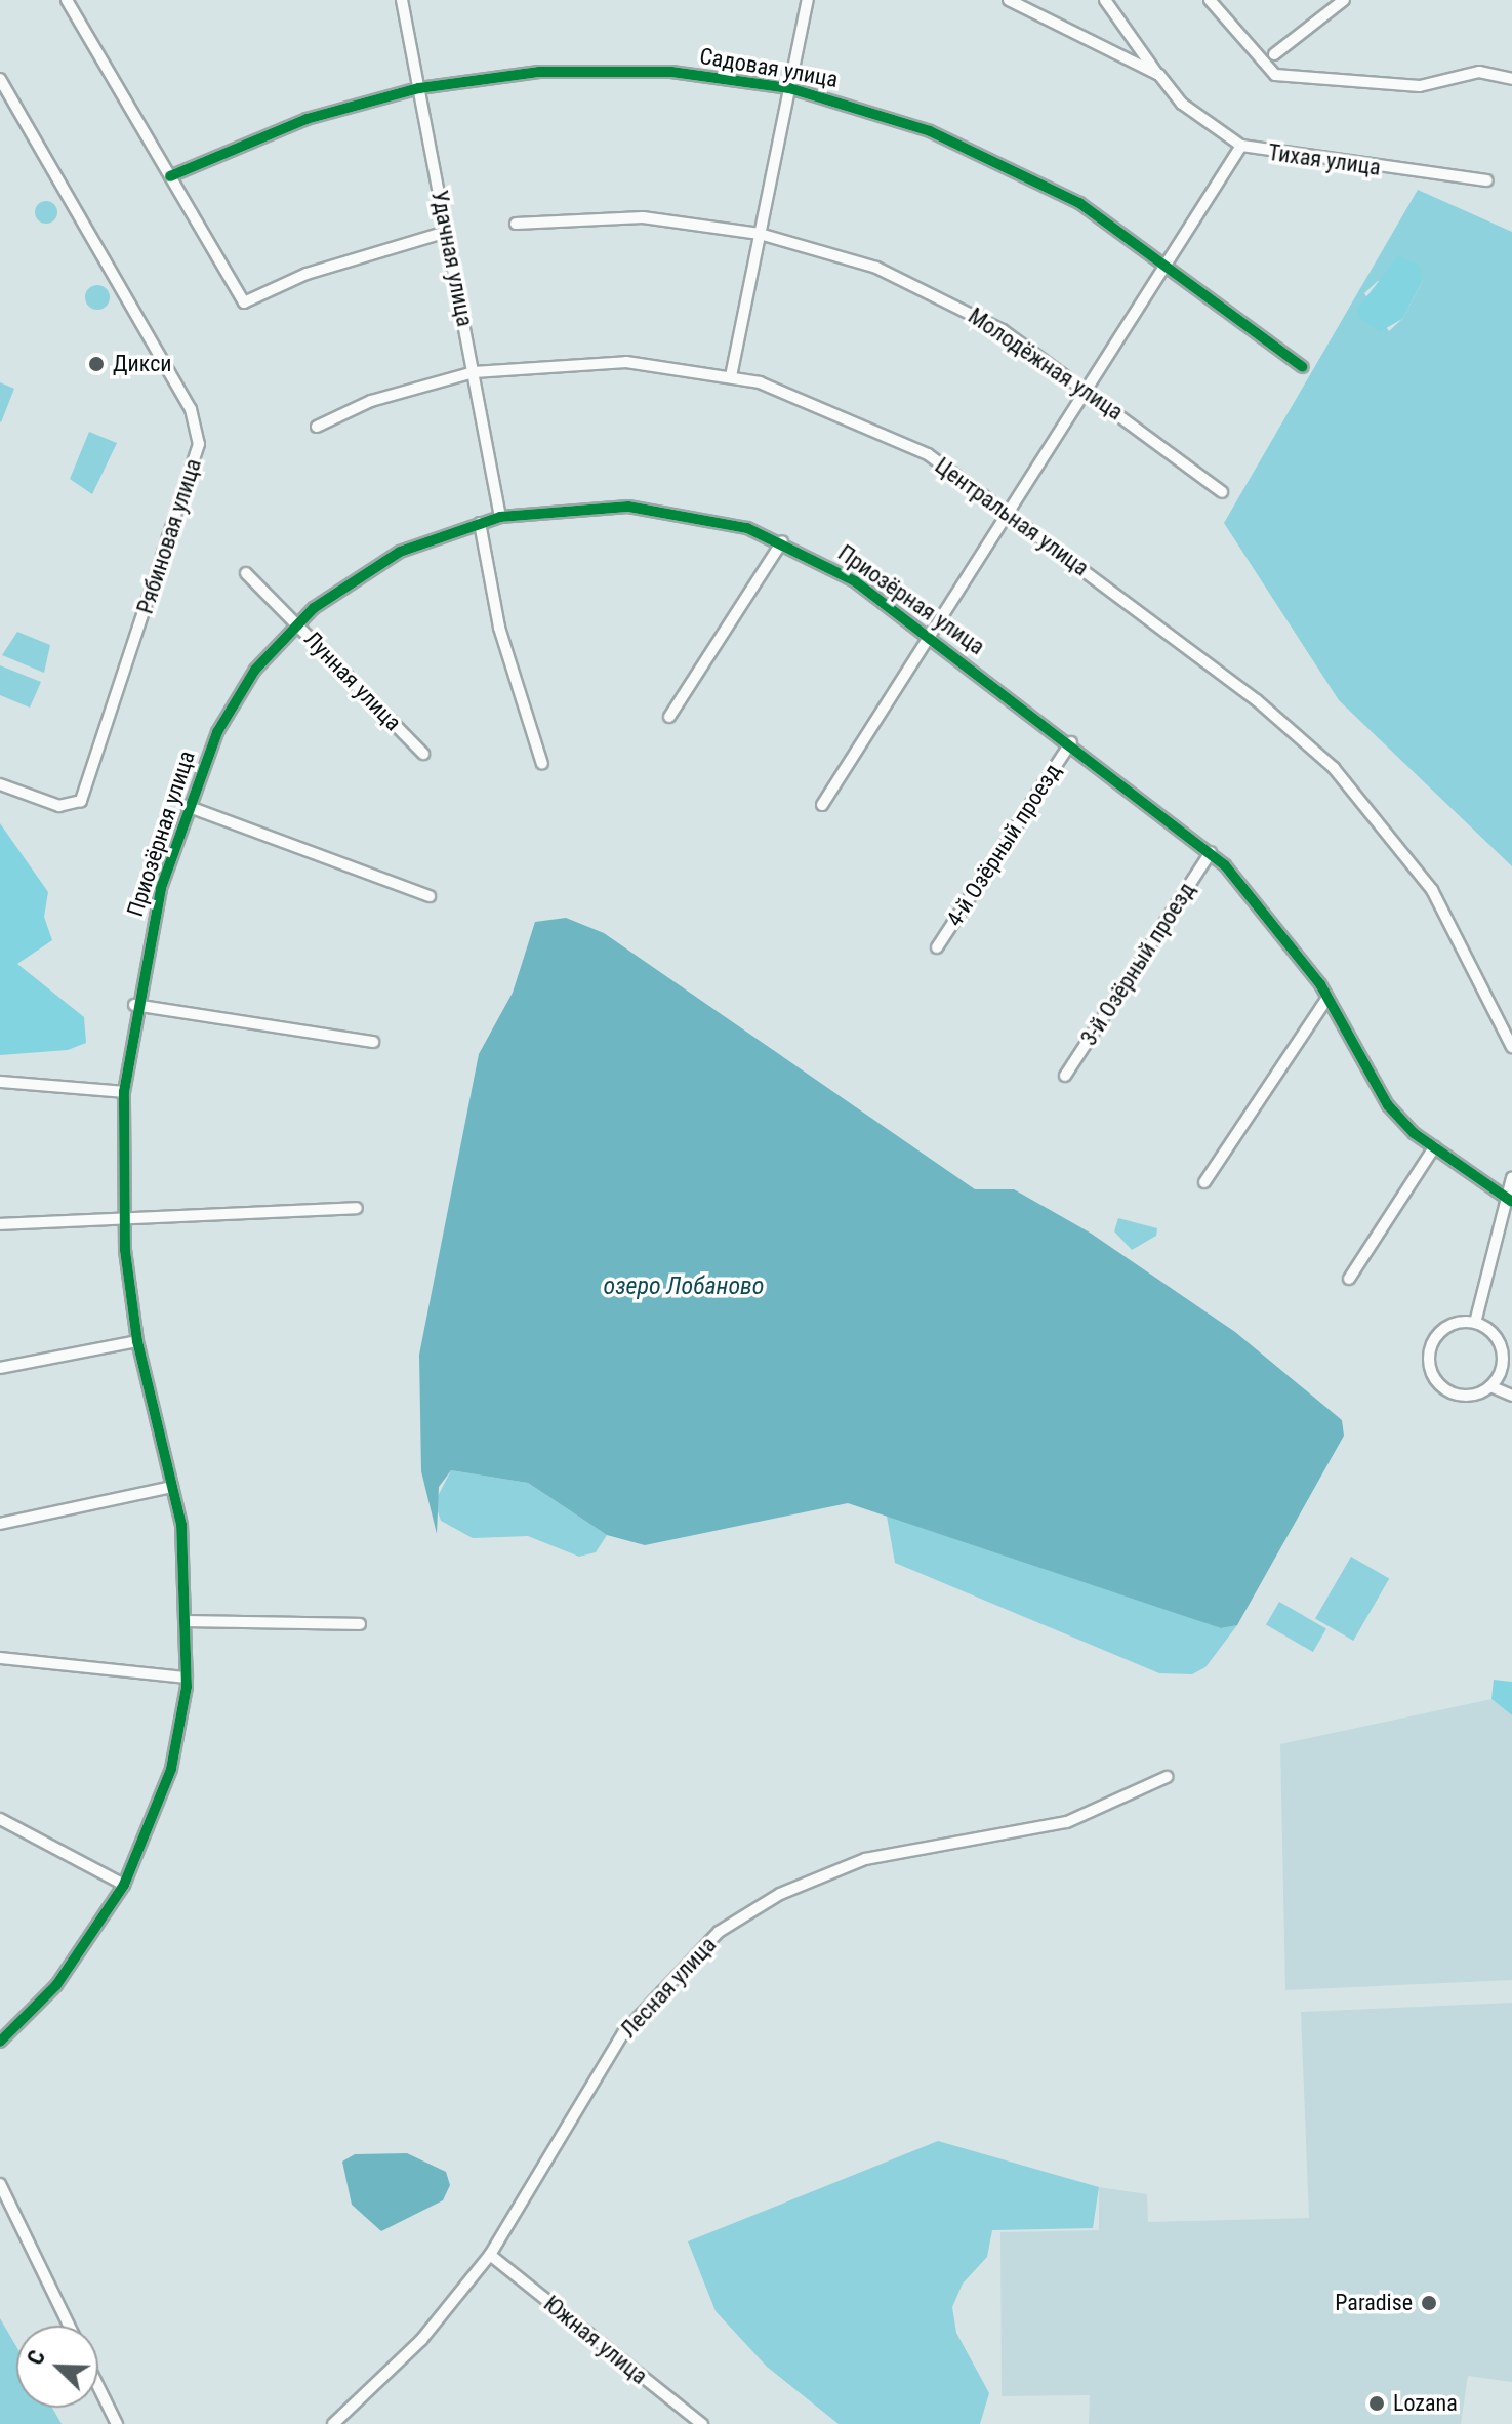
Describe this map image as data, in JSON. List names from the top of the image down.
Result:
{
  "streets": {
    "street": [
      "Садовая улица",
      "Тихая улица",
      "Удачная улица",
      "Молодёжная улица",
      "Центральная улица",
      "Рябиновая улица",
      "Приозёрная улица",
      "Лунная улица",
      "4-й Озёрный проезд",
      "3-й Озёрный проезд",
      "Лесная улица",
      "Южная улица"
    ]
  },
  "crossings": [
    ["Садовая улица", "Удачная улица"],
    ["Удачная улица", "Центральная улица"],
    ["Удачная улица", "Приозёрная улица"],
    ["Приозёрная улица", "Лунная улица"],
    ["Приозёрная улица", "4-й Озёрный проезд"],
    ["Приозёрная улица", "3-й Озёрный проезд"],
    ["Лесная улица", "Южная улица"]
  ],
  "water": ["озеро Лобаново"],
  "places": ["Дикси", "Paradise", "Lozana"],
  "north": "top left"
}
